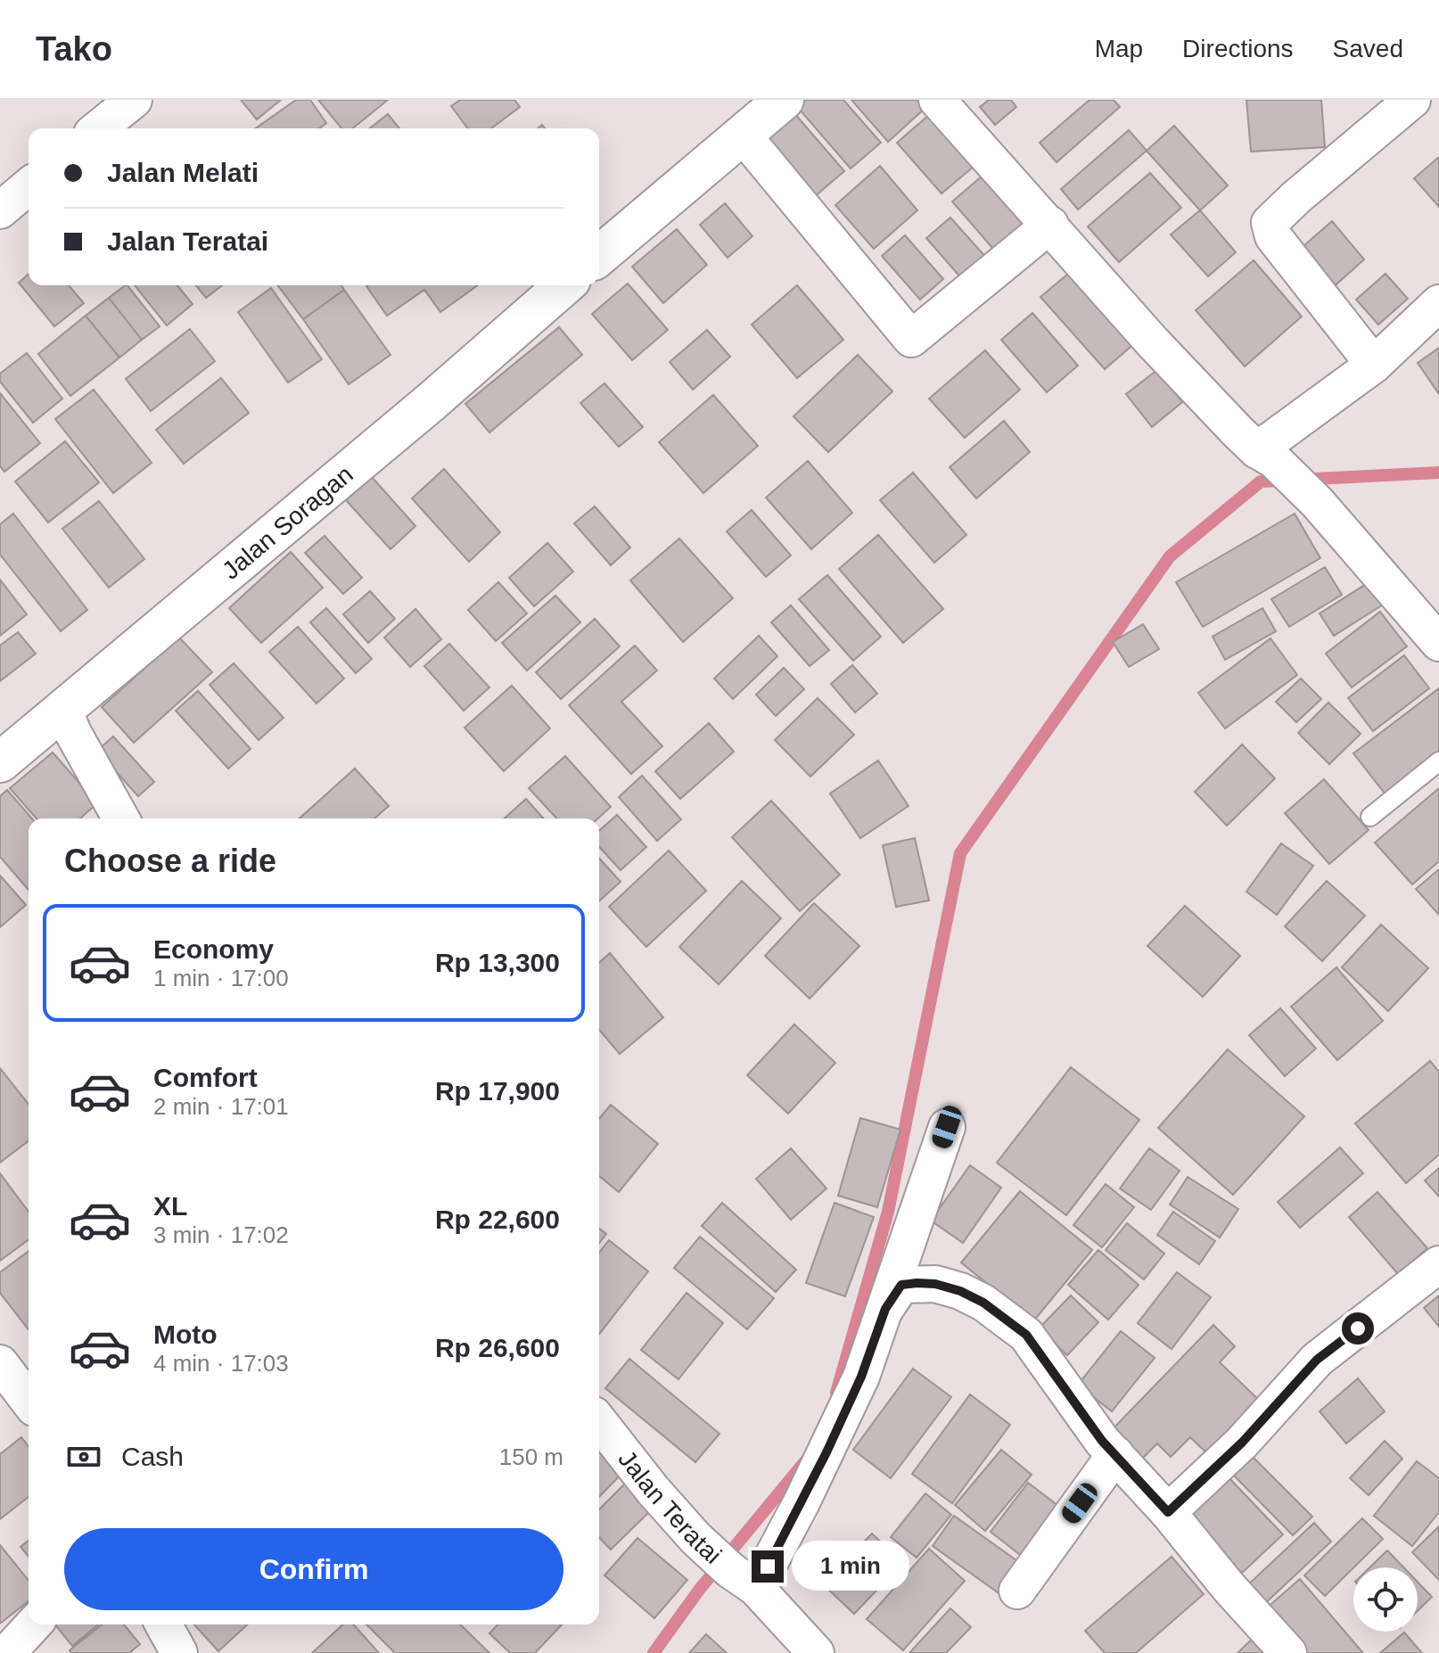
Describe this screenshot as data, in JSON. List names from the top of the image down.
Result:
{
  "streets": {
    "street": ["Jalan Soragan", "Jalan Teratai"]
  },
  "page": {
    "header": "Tako",
    "nav": ["Map", "Directions", "Saved"],
    "banner": ["Jalan Melati", "Jalan Teratai"],
    "heading": "Choose a ride",
    "list": [
      {
        "name": "Economy",
        "note": "1 min · 17:00",
        "value": "Rp 13,300"
      },
      {
        "name": "Comfort",
        "note": "2 min · 17:01",
        "value": "Rp 17,900"
      },
      {
        "name": "XL",
        "note": "3 min · 17:02",
        "value": "Rp 22,600"
      },
      {
        "name": "Moto",
        "note": "4 min · 17:03",
        "value": "Rp 26,600"
      }
    ],
    "pay": ["Cash", "150 m"],
    "buttons": "Confirm",
    "bubble": "1 min"
  }
}
